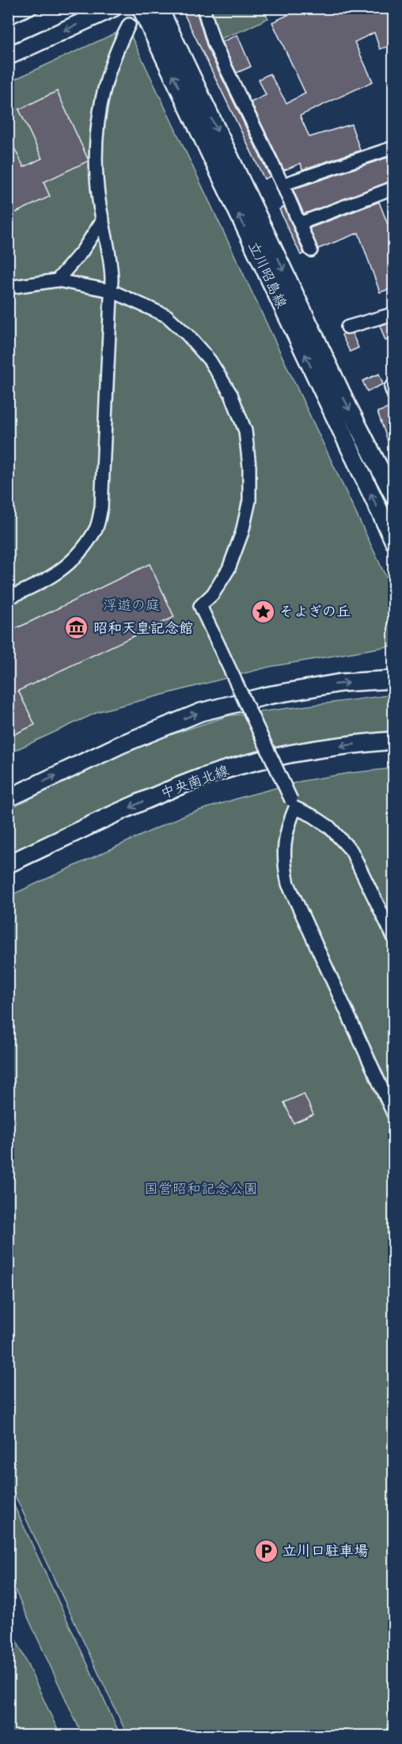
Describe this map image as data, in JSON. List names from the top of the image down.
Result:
{
  "streets": {
    "main road": ["立川昭島線", "中央南北線"]
  },
  "parks": ["浮遊の庭", "国営昭和記念公園"],
  "places": {
    "place": ["そよぎの丘"],
    "museum": ["昭和天皇記念館"],
    "parking": ["立川口駐車場"]
  }
}
